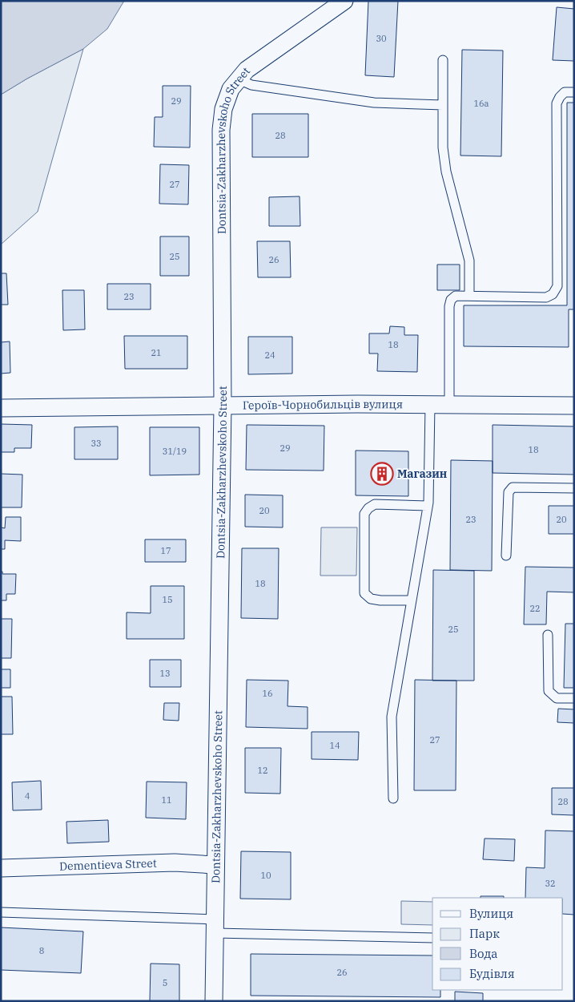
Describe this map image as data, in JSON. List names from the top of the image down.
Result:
{
  "streets": {
    "street": ["Dontsia-Zakharzhevskoho Street", "Героїв-Чорнобильців вулиця", "Dementieva Street"]
  },
  "crossings": [
    ["Dontsia-Zakharzhevskoho Street", "Героїв-Чорнобильців вулиця"],
    ["Dontsia-Zakharzhevskoho Street", "Dementieva Street"]
  ],
  "places": {
    "building": ["Магазин"]
  },
  "house_numbers": [
    "30",
    "29",
    "16а",
    "28",
    "27",
    "25",
    "26",
    "23",
    "18",
    "21",
    "24",
    "33",
    "29",
    "18",
    "31/19",
    "20",
    "23",
    "20",
    "17",
    "18",
    "15",
    "22",
    "25",
    "13",
    "16",
    "27",
    "14",
    "12",
    "4",
    "11",
    "28",
    "10",
    "32",
    "8",
    "26",
    "5"
  ],
  "legend": [
    "Вулиця",
    "Парк",
    "Вода",
    "Будівля"
  ]
}
